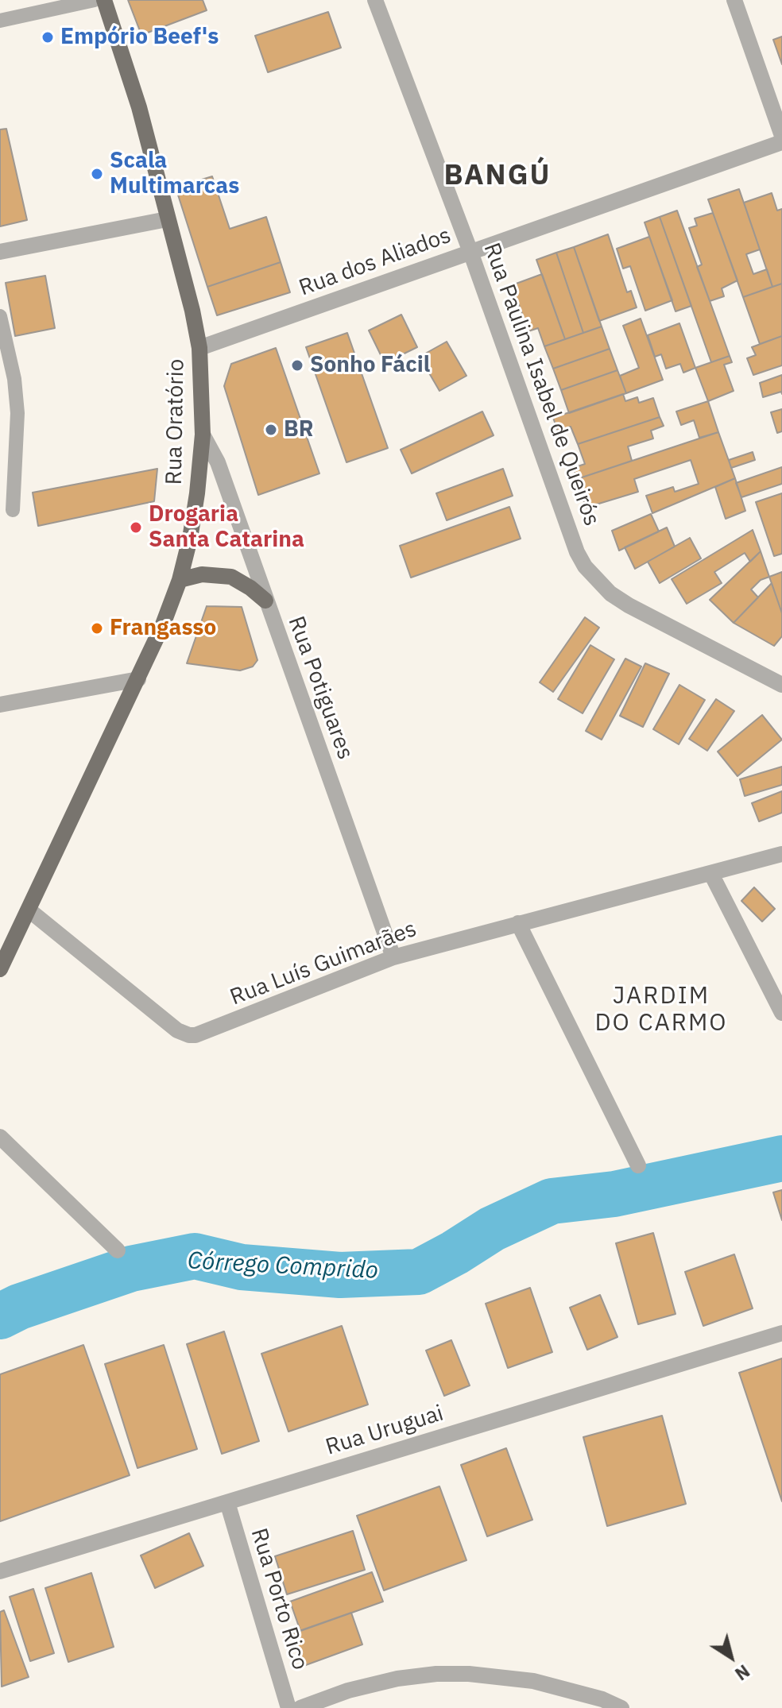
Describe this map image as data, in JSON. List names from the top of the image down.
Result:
{
  "streets": {
    "main road": ["Rua Oratório"],
    "street": [
      "Rua dos Aliados",
      "Rua Paulina Isabel de Queirós",
      "Rua Potiguares",
      "Rua Luís Guimarães",
      "Rua Uruguai",
      "Rua Porto Rico"
    ]
  },
  "crossings": [
    ["Rua dos Aliados", "Rua Paulina Isabel de Queirós"],
    ["Rua dos Aliados", "Rua Oratório"],
    ["Rua Oratório", "Rua Potiguares"],
    ["Rua Oratório", "Rua Luís Guimarães"],
    ["Rua Potiguares", "Rua Luís Guimarães"],
    ["Rua Uruguai", "Rua Porto Rico"]
  ],
  "districts": ["BANGÚ", "JARDIM DO CARMO"],
  "water": ["Córrego Comprido"],
  "places": [
    "Empório Beef's",
    "Scala Multimarcas",
    "Sonho Fácil",
    "BR",
    "Drogaria Santa Catarina",
    "Frangasso"
  ],
  "north": "bottom right"
}
